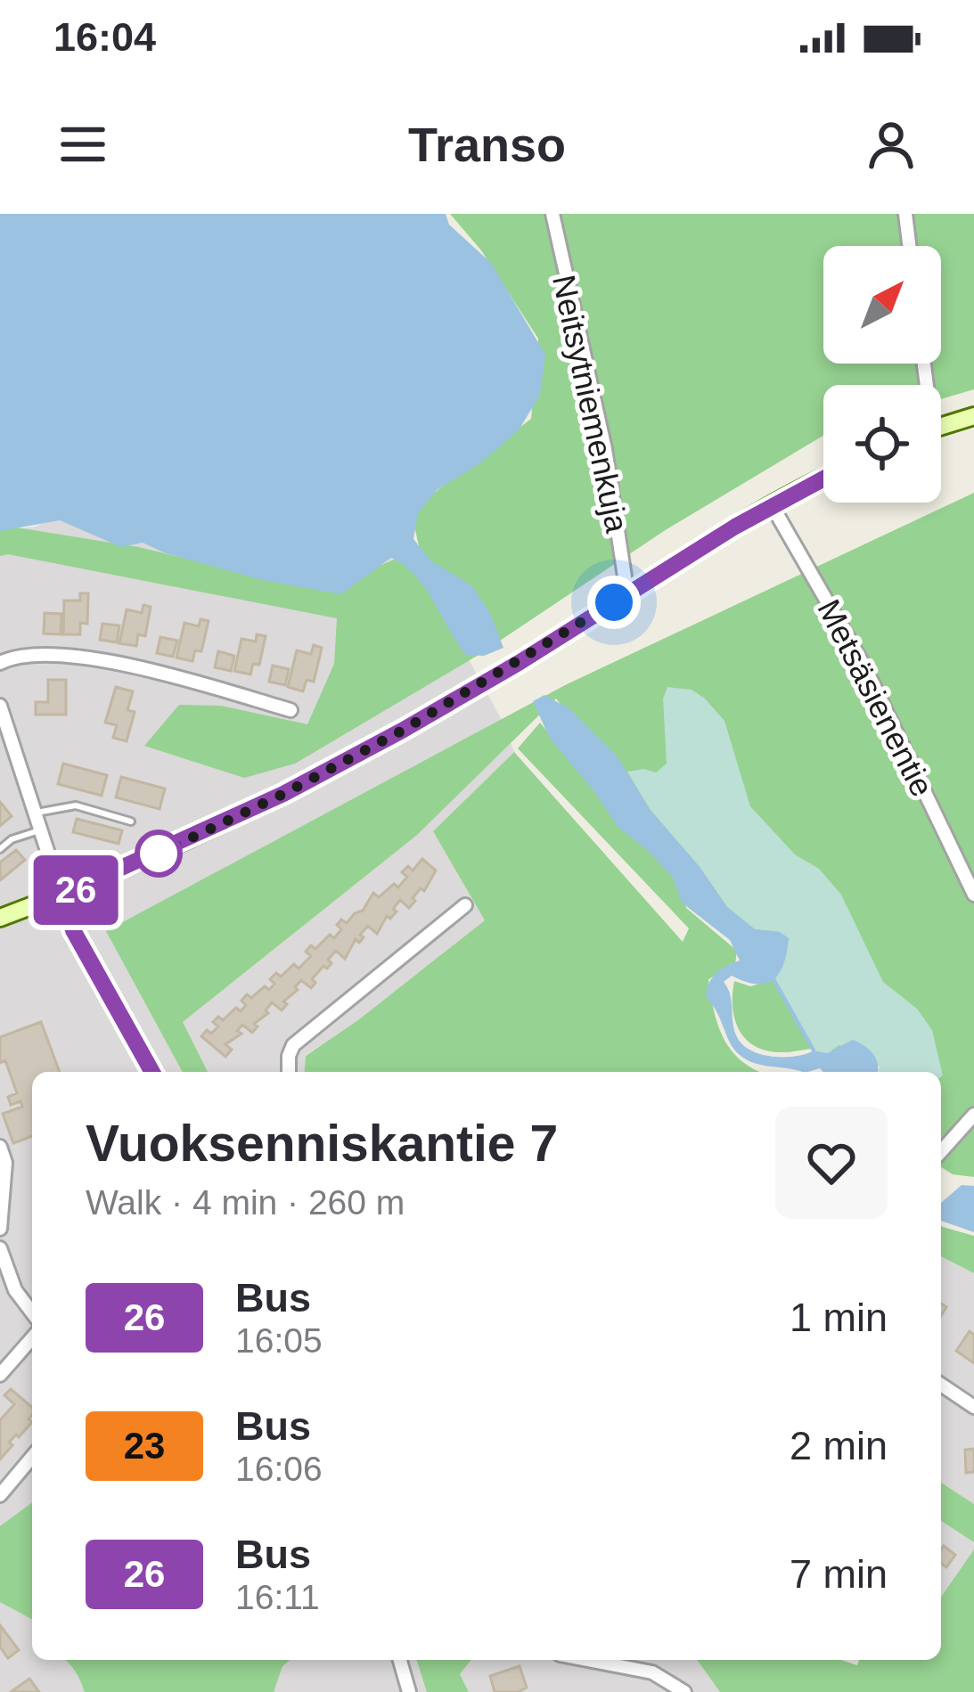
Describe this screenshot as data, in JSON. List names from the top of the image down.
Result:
{
  "streets": {
    "street": ["Neitsytniemenkuja", "Metsäsienentie"]
  },
  "lines": ["bus line 26"],
  "north": "top right",
  "page": {
    "status": "16:04",
    "header": "Transo",
    "on_map": "26",
    "heading": ["Vuoksenniskantie 7", "Walk · 4 min · 260 m"],
    "list": [
      {
        "mark": "26",
        "name": "Bus",
        "note": "16:05",
        "value": "1 min"
      },
      {
        "mark": "23",
        "name": "Bus",
        "note": "16:06",
        "value": "2 min"
      },
      {
        "mark": "26",
        "name": "Bus",
        "note": "16:11",
        "value": "7 min"
      }
    ]
  }
}
